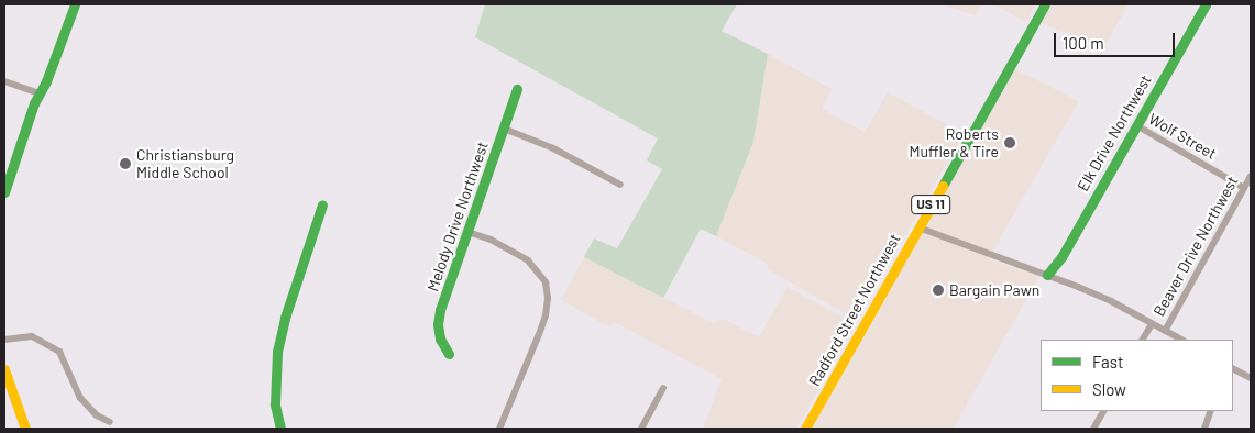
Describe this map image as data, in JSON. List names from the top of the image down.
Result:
{
  "streets": {
    "street": [
      "Elk Drive Northwest",
      "Wolf Street",
      "US 11",
      "Melody Drive Northwest",
      "Beaver Drive Northwest",
      "Radford Street Northwest"
    ]
  },
  "crossings": [
    ["Elk Drive Northwest", "Wolf Street"],
    ["Wolf Street", "Beaver Drive Northwest"]
  ],
  "places": ["Roberts Muffler & Tire", "Christiansburg Middle School", "Bargain Pawn"],
  "legend": ["Fast", "Slow"],
  "scale_bar": "100 m"
}
